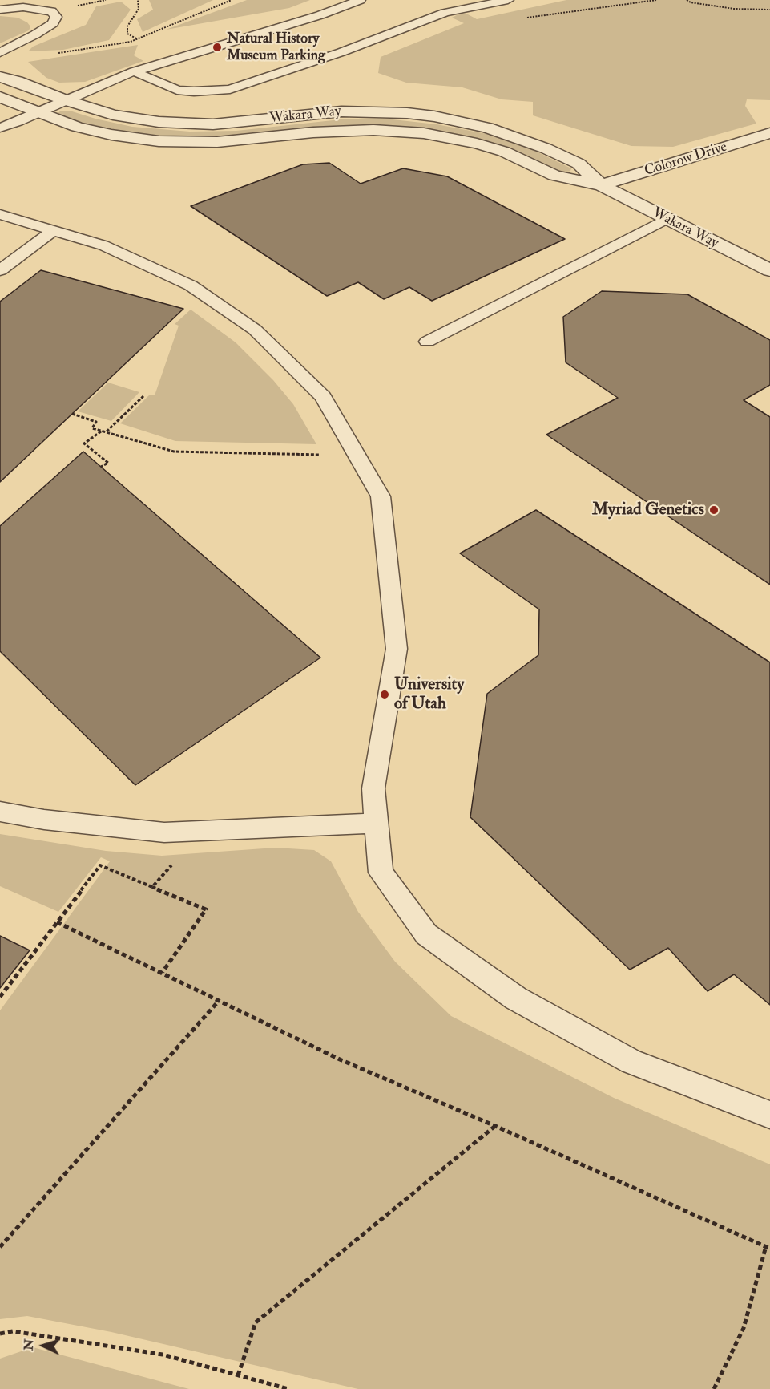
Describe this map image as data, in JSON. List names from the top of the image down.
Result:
{
  "streets": {
    "street": ["Wakara Way", "Colorow Drive"]
  },
  "crossings": [
    ["Wakara Way", "Colorow Drive"]
  ],
  "places": ["Natural History Museum Parking", "Myriad Genetics", "University of Utah"],
  "north": "left"
}
